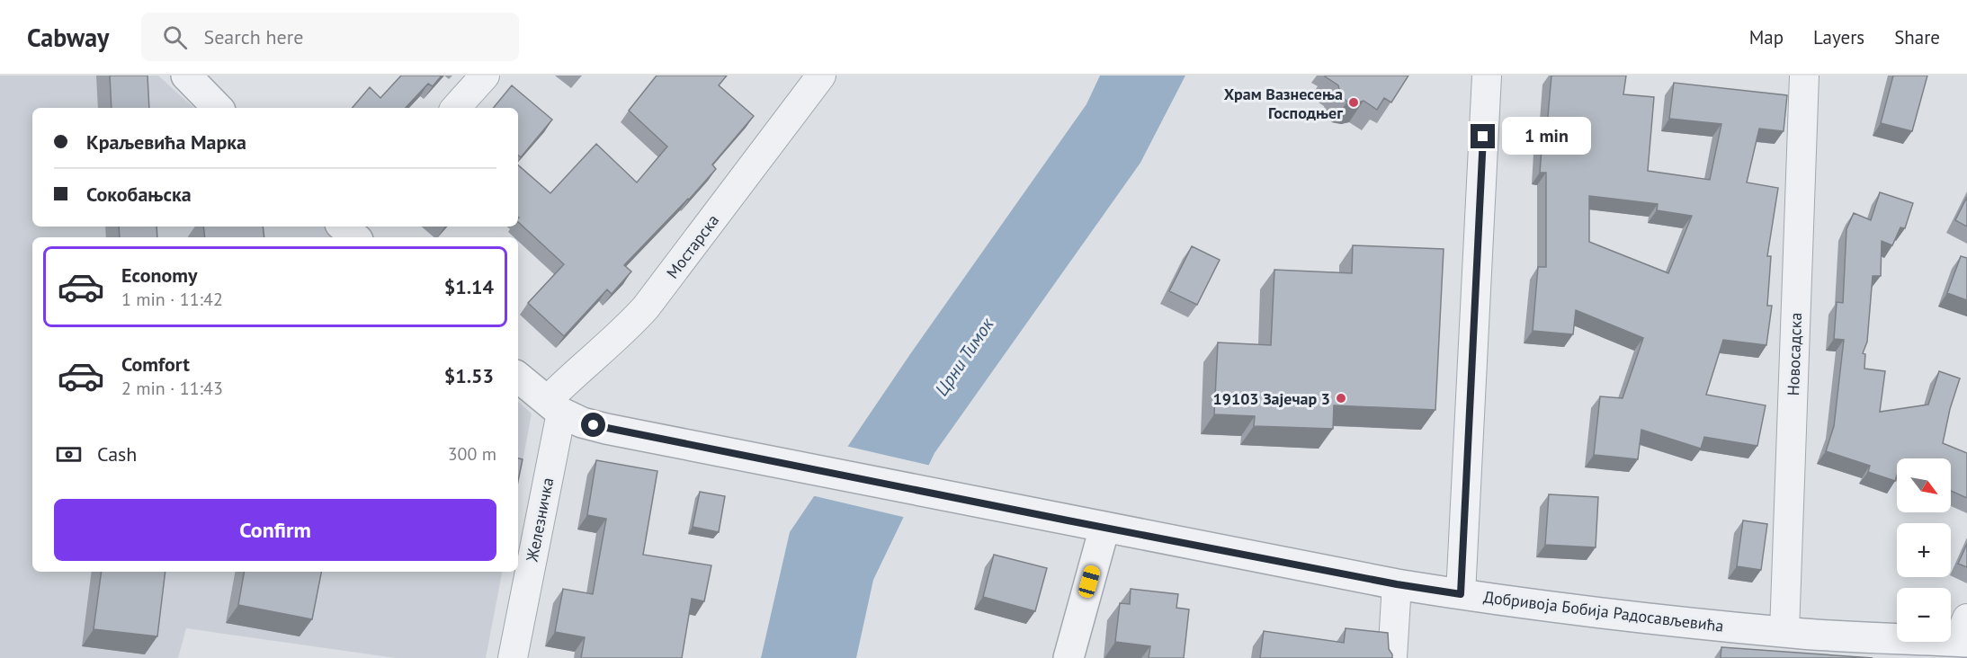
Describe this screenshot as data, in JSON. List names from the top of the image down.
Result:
{
  "streets": {
    "street": [
      "Мостарска",
      "Новосадска",
      "Железничка",
      "Добривоја Бобија Радосављевића"
    ]
  },
  "crossings": [
    ["Мостарска", "Железничка"],
    ["Мостарска", "Добривоја Бобија Радосављевића"],
    ["Новосадска", "Добривоја Бобија Радосављевића"],
    ["Железничка", "Добривоја Бобија Радосављевића"]
  ],
  "water": ["Црни Тимок"],
  "places": ["Храм Вазнесења Господњег", "19103 Зајечар 3"],
  "north": "bottom right",
  "page": {
    "header": "Cabway",
    "search": "Search here",
    "nav": ["Map", "Layers", "Share"],
    "banner": ["Краљевића Марка", "Сокобањска"],
    "bubble": "1 min",
    "list": [
      {
        "name": "Economy",
        "note": "1 min · 11:42",
        "value": "$1.14"
      },
      {
        "name": "Comfort",
        "note": "2 min · 11:43",
        "value": "$1.53"
      }
    ],
    "pay": ["Cash", "300 m"],
    "map_buttons": ["+", "−"],
    "buttons": "Confirm"
  }
}
